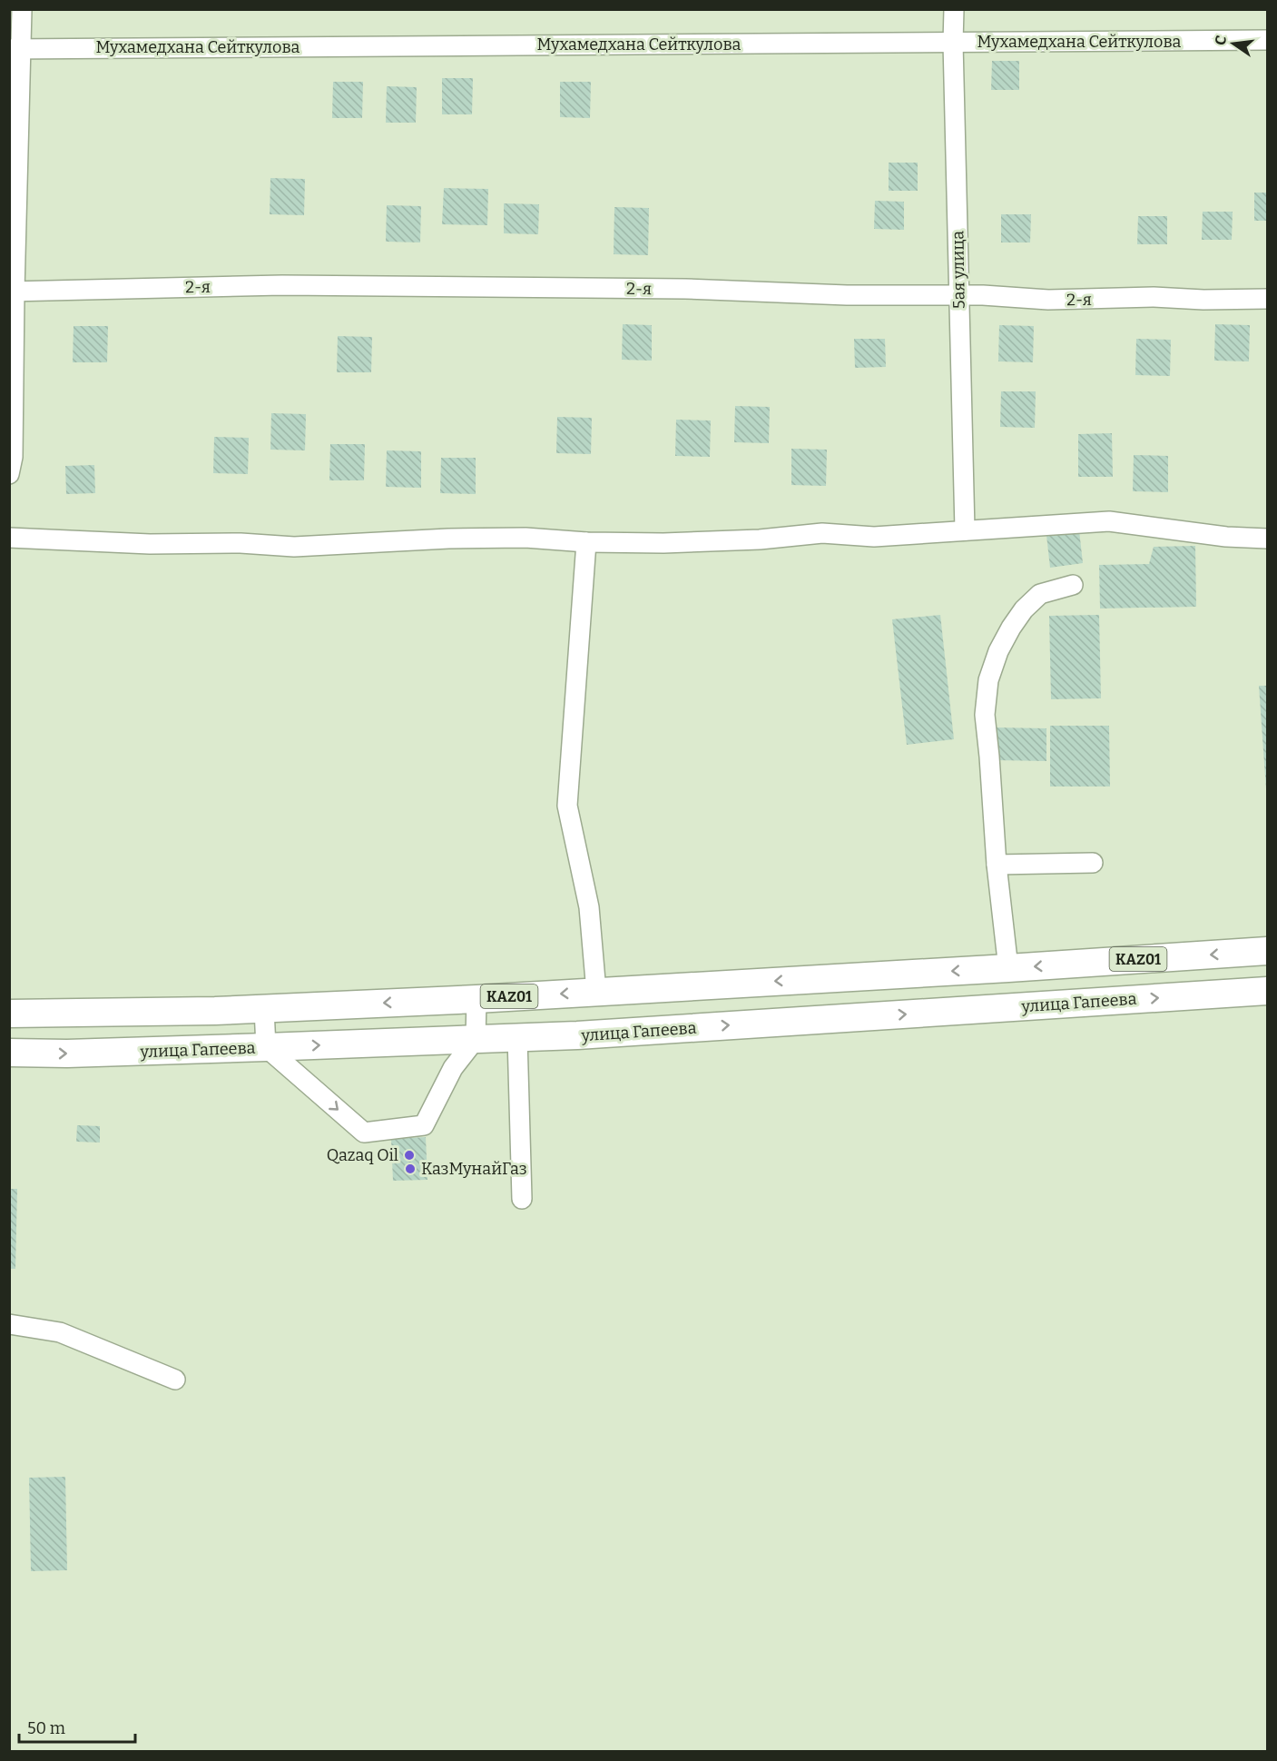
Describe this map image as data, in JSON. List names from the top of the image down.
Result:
{
  "streets": {
    "highway": ["KАZ01", "улица Гапеева"],
    "street": ["Мухамедхана Сейткулова", "5ая улица", "2-я"]
  },
  "crossings": [
    ["Мухамедхана Сейткулова", "5ая улица"],
    ["5ая улица", "2-я"]
  ],
  "places": ["Qazaq Oil", "КазМунайГаз"],
  "scale_bar": "50 m",
  "north": "left"
}
